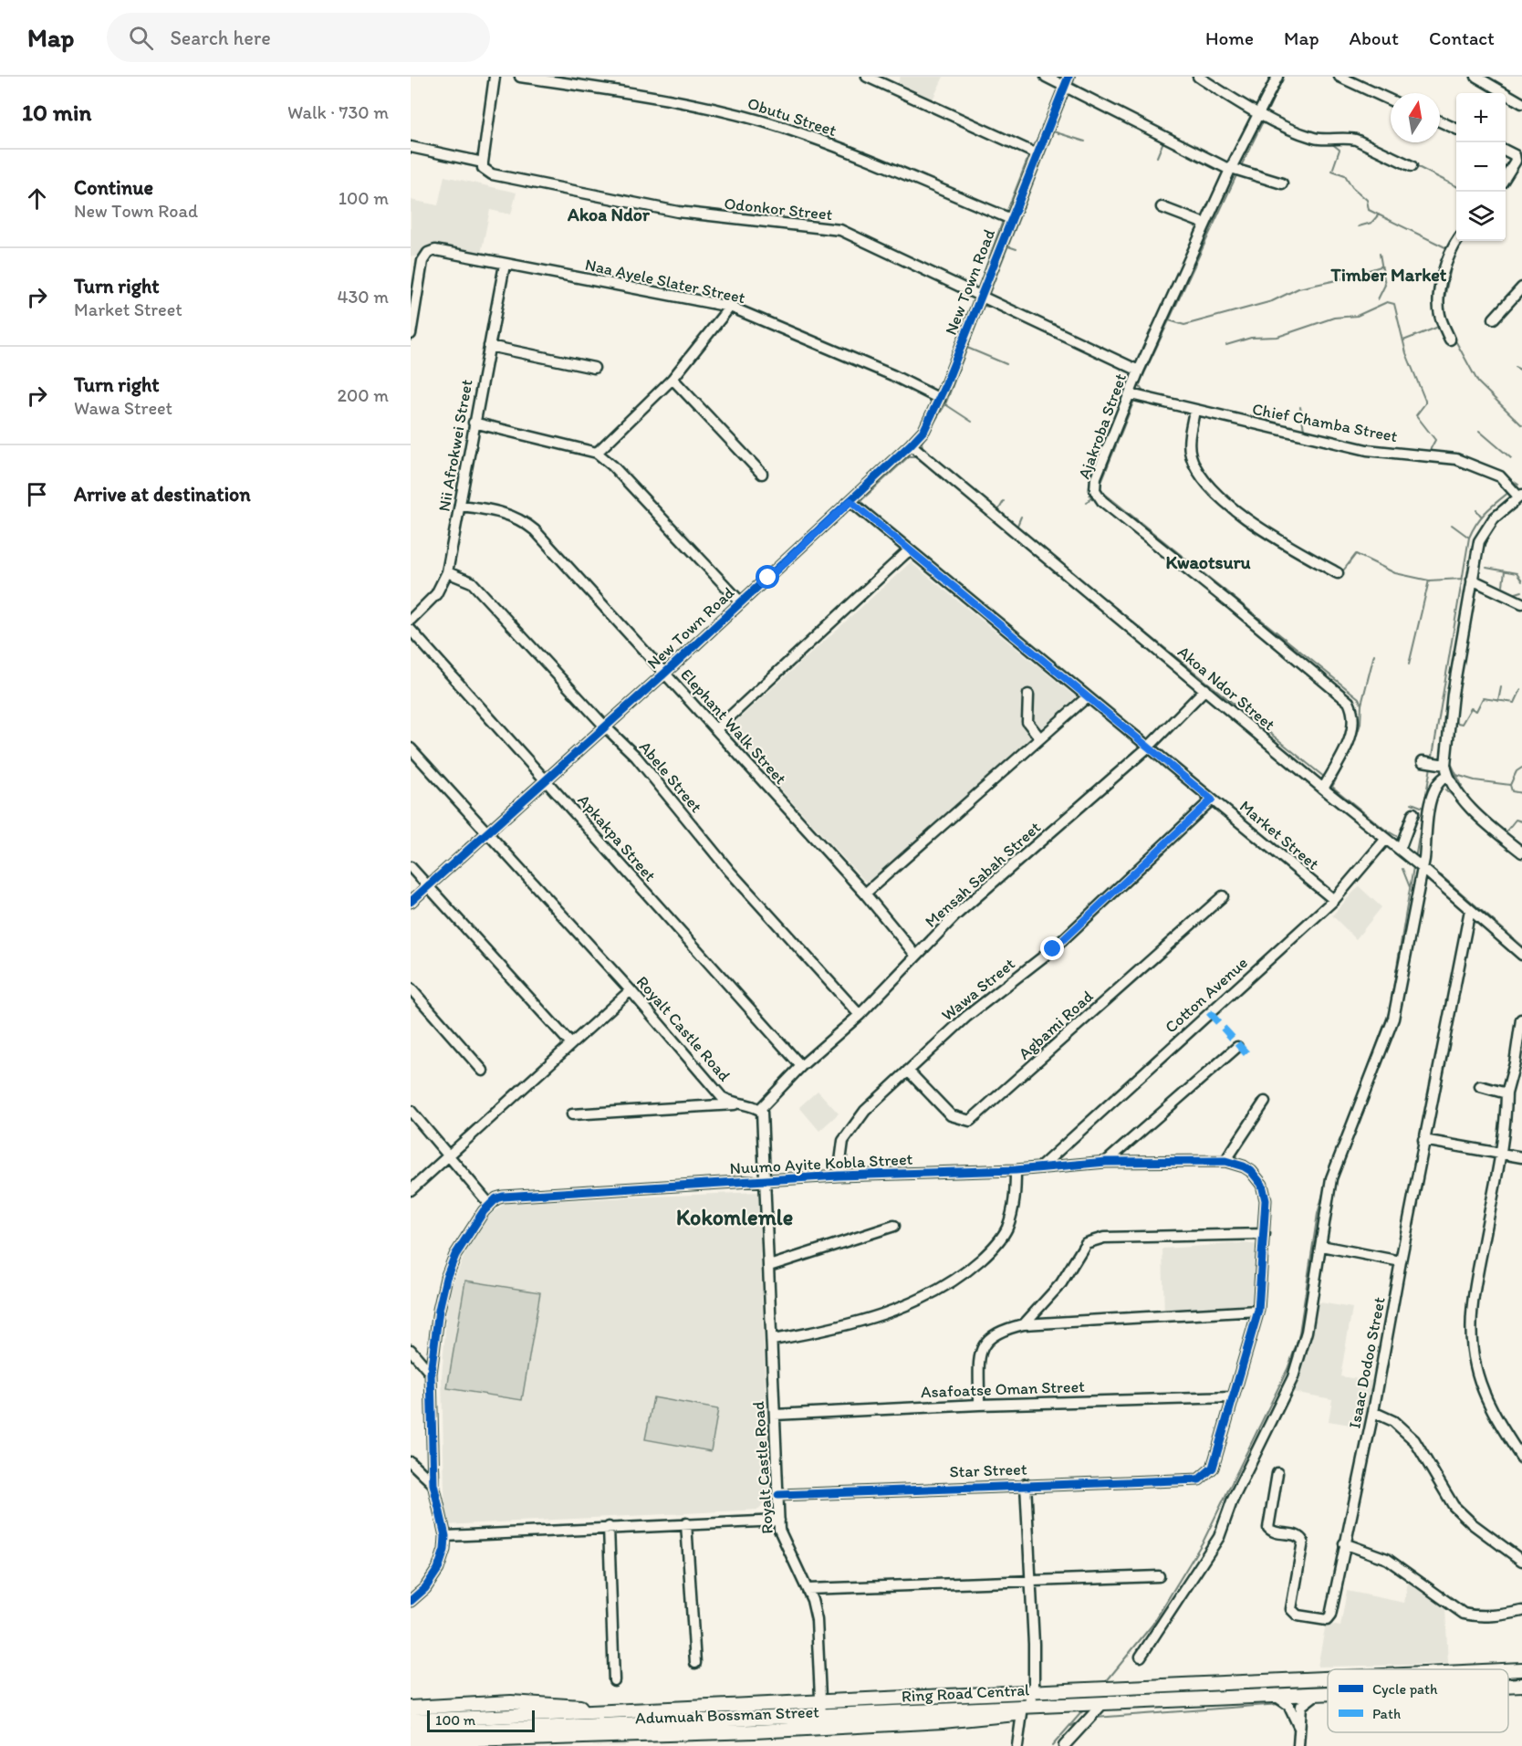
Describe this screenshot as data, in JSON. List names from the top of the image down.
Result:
{
  "streets": {
    "main road": ["Ring Road Central", "Adumuah Bossman Street"],
    "street": [
      "Obutu Street",
      "Odonkor Street",
      "Naa Ayele Slater Street",
      "New Town Road",
      "Chief Chamba Street",
      "Ajakroba Street",
      "Nii Afrokwei Street",
      "Akoa Ndor Street",
      "Elephant Walk Street",
      "Abele Street",
      "Market Street",
      "Apkakpa Street",
      "Mensah Sabah Street",
      "Wawa Street",
      "Cotton Avenue",
      "Agbami Road",
      "Royalt Castle Road",
      "Nuumo Ayite Kobla Street",
      "Isaac Dodoo Street",
      "Asafoatse Oman Street",
      "Star Street"
    ]
  },
  "crossings": [
    ["Obutu Street", "New Town Road"],
    ["Odonkor Street", "New Town Road"],
    ["Odonkor Street", "Ajakroba Street"],
    ["Naa Ayele Slater Street", "New Town Road"],
    ["Naa Ayele Slater Street", "Nii Afrokwei Street"],
    ["New Town Road", "Akoa Ndor Street"],
    ["New Town Road", "Elephant Walk Street"],
    ["New Town Road", "Abele Street"],
    ["New Town Road", "Market Street"],
    ["New Town Road", "Apkakpa Street"],
    ["New Town Road", "Royalt Castle Road"],
    ["Chief Chamba Street", "Ajakroba Street"],
    ["Ajakroba Street", "Akoa Ndor Street"],
    ["Nii Afrokwei Street", "Elephant Walk Street"],
    ["Nii Afrokwei Street", "Abele Street"],
    ["Akoa Ndor Street", "Mensah Sabah Street"],
    ["Akoa Ndor Street", "Cotton Avenue"],
    ["Akoa Ndor Street", "Isaac Dodoo Street"],
    ["Elephant Walk Street", "Mensah Sabah Street"],
    ["Abele Street", "Mensah Sabah Street"],
    ["Market Street", "Mensah Sabah Street"],
    ["Market Street", "Wawa Street"],
    ["Market Street", "Cotton Avenue"],
    ["Apkakpa Street", "Mensah Sabah Street"],
    ["Mensah Sabah Street", "Royalt Castle Road"],
    ["Wawa Street", "Agbami Road"],
    ["Wawa Street", "Nuumo Ayite Kobla Street"],
    ["Cotton Avenue", "Nuumo Ayite Kobla Street"],
    ["Royalt Castle Road", "Nuumo Ayite Kobla Street"],
    ["Royalt Castle Road", "Asafoatse Oman Street"],
    ["Royalt Castle Road", "Star Street"],
    ["Royalt Castle Road", "Ring Road Central"],
    ["Nuumo Ayite Kobla Street", "Asafoatse Oman Street"],
    ["Nuumo Ayite Kobla Street", "Star Street"],
    ["Ring Road Central", "Adumuah Bossman Street"]
  ],
  "districts": [
    "Akoa Ndor",
    "Timber Market",
    "Kwaotsuru",
    "Kokomlemle"
  ],
  "legend": ["Cycle path", "Path"],
  "scale_bar": "100 m",
  "north": "top",
  "page": {
    "header": "Map",
    "search": "Search here",
    "nav": [
      "Home",
      "Map",
      "About",
      "Contact"
    ],
    "heading": ["10 min", "Walk · 730 m"],
    "map_buttons": ["+", "−"],
    "list": [
      ["Continue", "New Town Road", "100 m"],
      ["Turn right", "Market Street", "430 m"],
      ["Turn right", "Wawa Street", "200 m"],
      "Arrive at destination"
    ],
    "scale": "100 m"
  }
}
